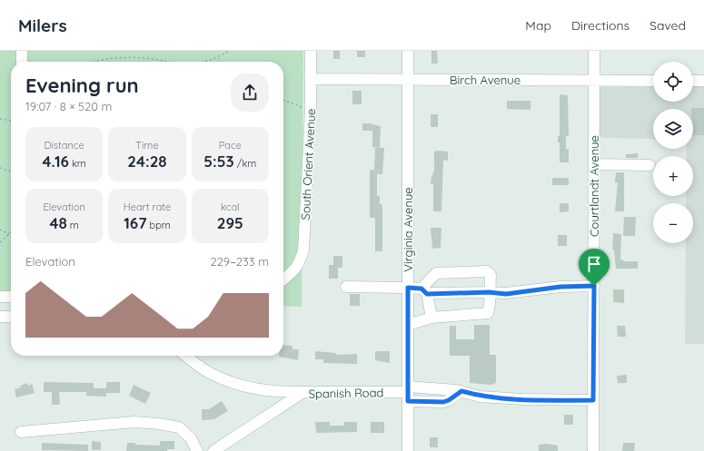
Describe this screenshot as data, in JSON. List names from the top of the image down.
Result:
{
  "streets": {
    "street": [
      "Birch Avenue",
      "South Orient Avenue",
      "Courtlandt Avenue",
      "Virginia Avenue",
      "Spanish Road"
    ]
  },
  "crossings": [
    ["Birch Avenue", "South Orient Avenue"],
    ["Birch Avenue", "Courtlandt Avenue"],
    ["Birch Avenue", "Virginia Avenue"],
    ["Courtlandt Avenue", "Spanish Road"],
    ["Virginia Avenue", "Spanish Road"]
  ],
  "page": {
    "header": "Milers",
    "nav": ["Map", "Directions", "Saved"],
    "map_buttons": ["+", "−"],
    "heading": ["Evening run", "19:07 · 8 × 520 m"],
    "stats": [
      ["Distance", "4.16 km"],
      ["Time", "24:28"],
      ["Pace", "5:53 /km"],
      ["Elevation", "48 m"],
      ["Heart rate", "167 bpm"],
      ["kcal", "295"]
    ],
    "chart": ["Elevation", "229–233 m"]
  }
}
